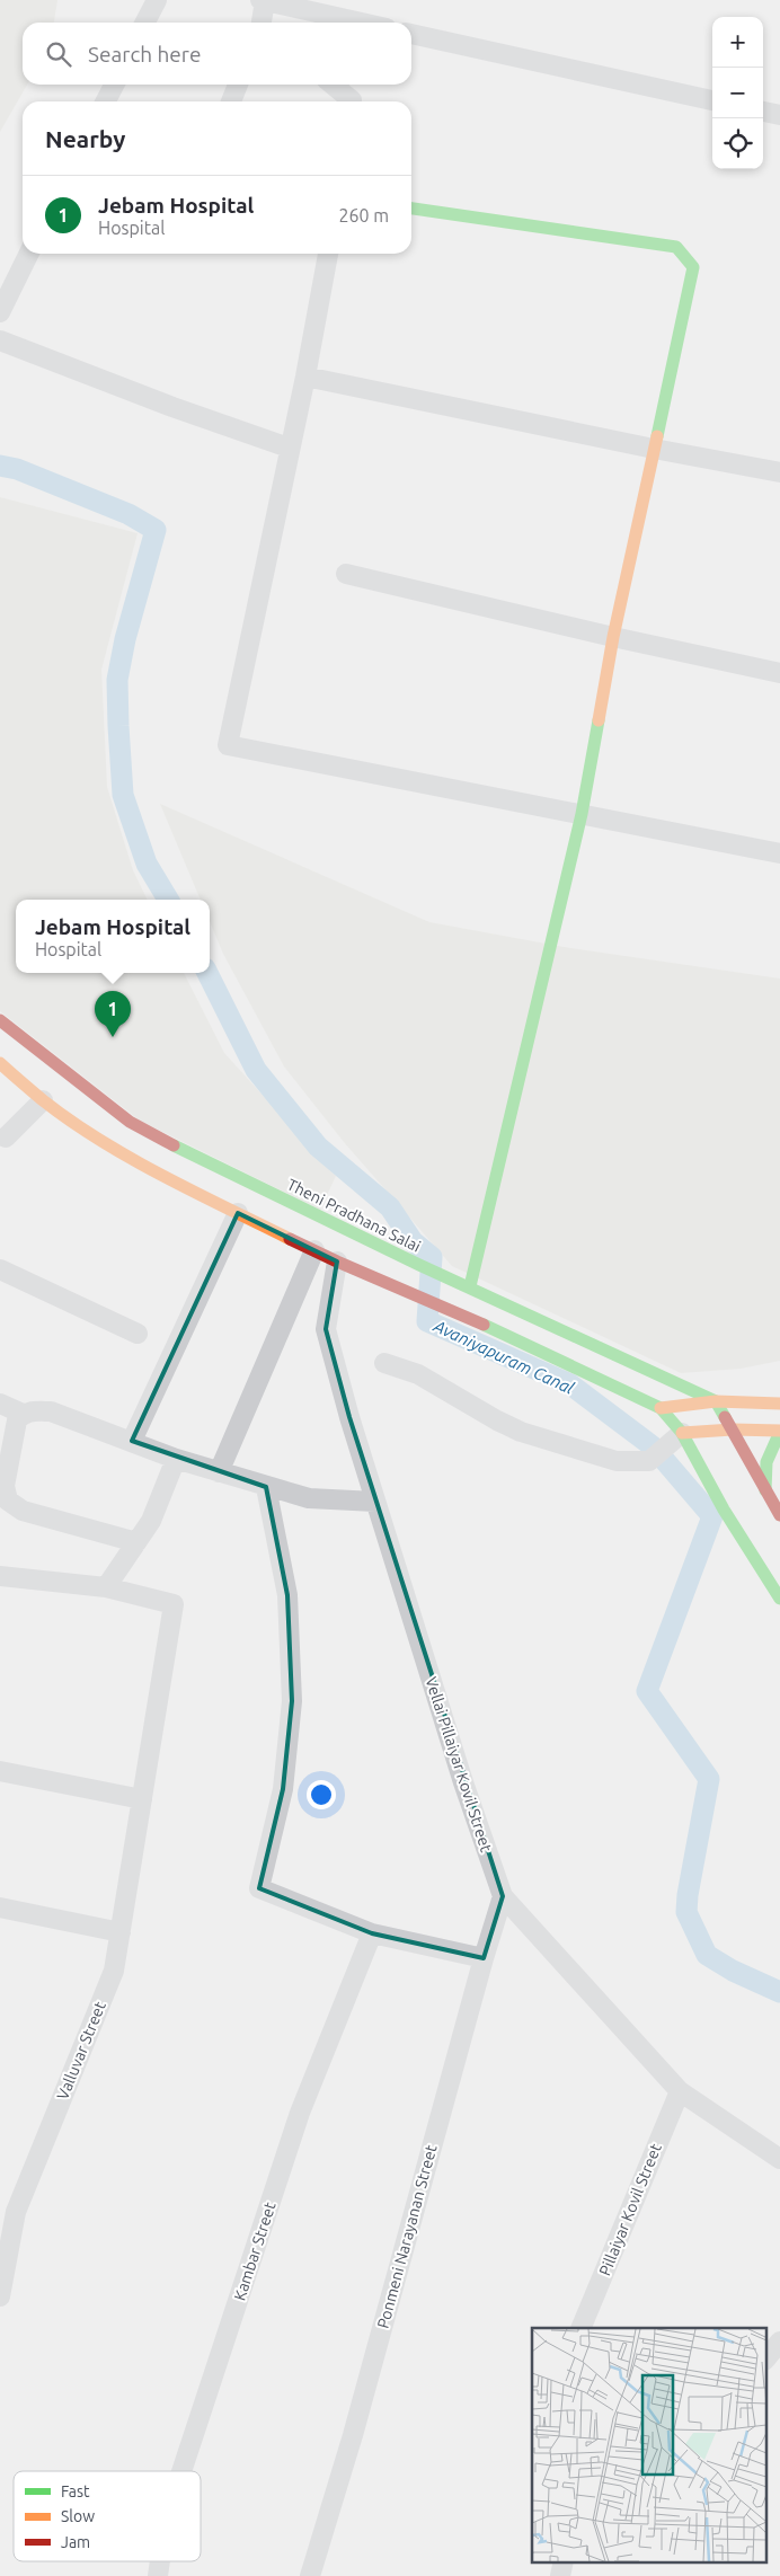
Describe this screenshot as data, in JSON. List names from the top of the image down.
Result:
{
  "streets": {
    "main road": ["Theni Pradhana Salai"],
    "street": [
      "Vellai Pillaiyar Kovil Street",
      "Valluvar Street",
      "Pillaiyar Kovil Street",
      "Ponmeni Narayanan Street",
      "Kambar Street"
    ]
  },
  "crossings": [
    ["Vellai Pillaiyar Kovil Street", "Pillaiyar Kovil Street"],
    ["Vellai Pillaiyar Kovil Street", "Ponmeni Narayanan Street"]
  ],
  "water": ["Avaniyapuram Canal"],
  "legend": ["Fast", "Slow", "Jam"],
  "page": {
    "map_buttons": ["+", "−"],
    "search": "Search here",
    "heading": "Nearby",
    "list": [
      {
        "mark": "1",
        "name": "Jebam Hospital",
        "note": "Hospital",
        "value": "260 m"
      }
    ],
    "popup": ["Jebam Hospital", "Hospital"],
    "pins": "1"
  }
}
